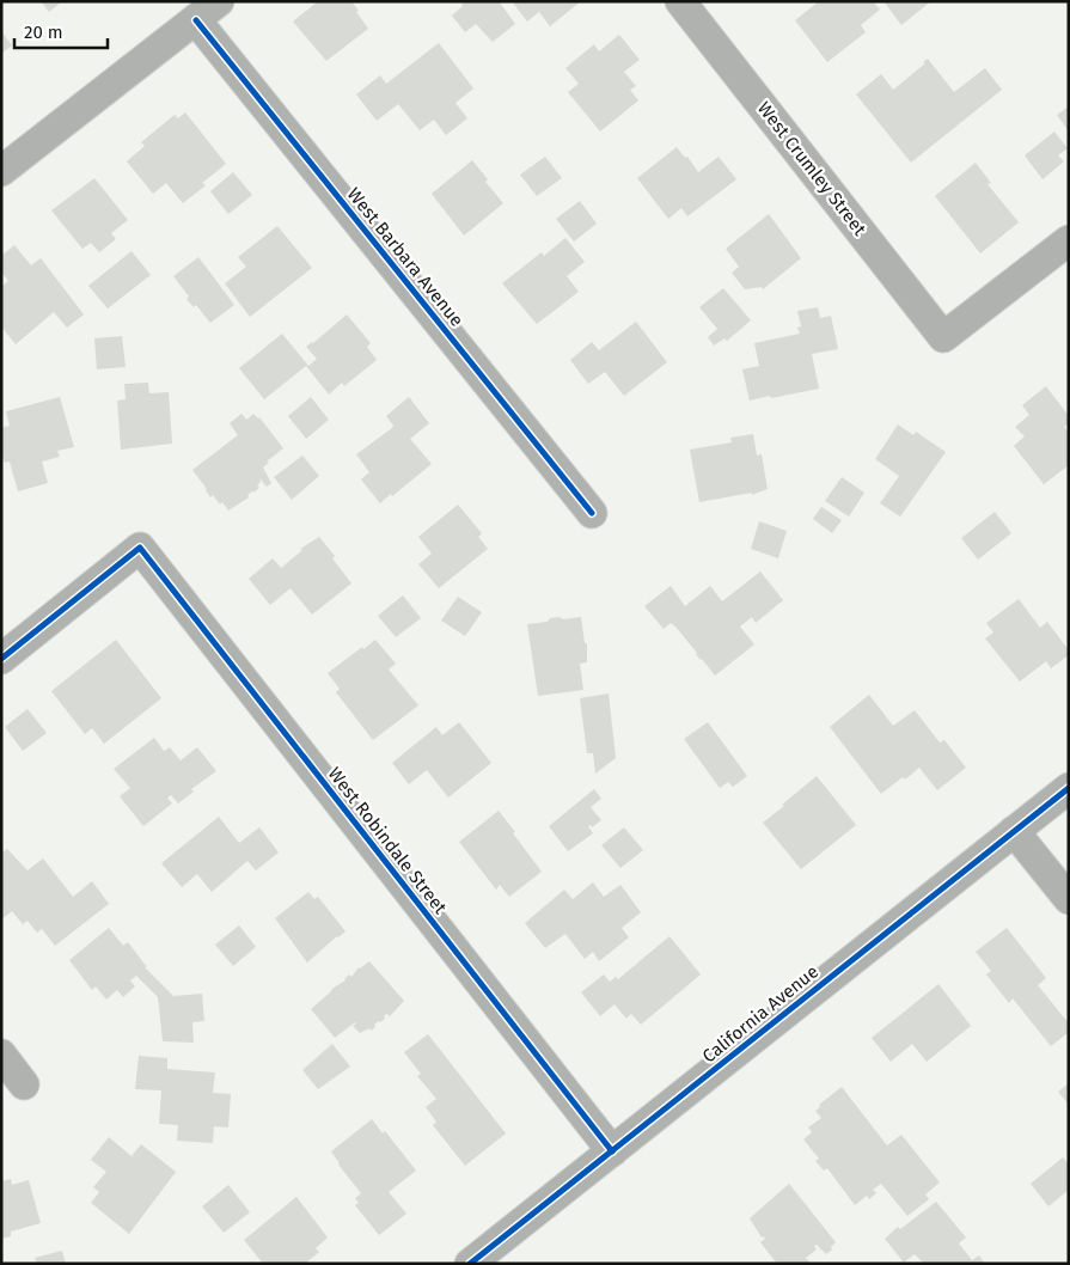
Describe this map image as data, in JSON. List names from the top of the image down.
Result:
{
  "streets": {
    "street": [
      "West Crumley Street",
      "West Barbara Avenue",
      "West Robindale Street",
      "California Avenue"
    ]
  },
  "crossings": [
    ["West Robindale Street", "California Avenue"]
  ],
  "scale_bar": "20 m"
}
